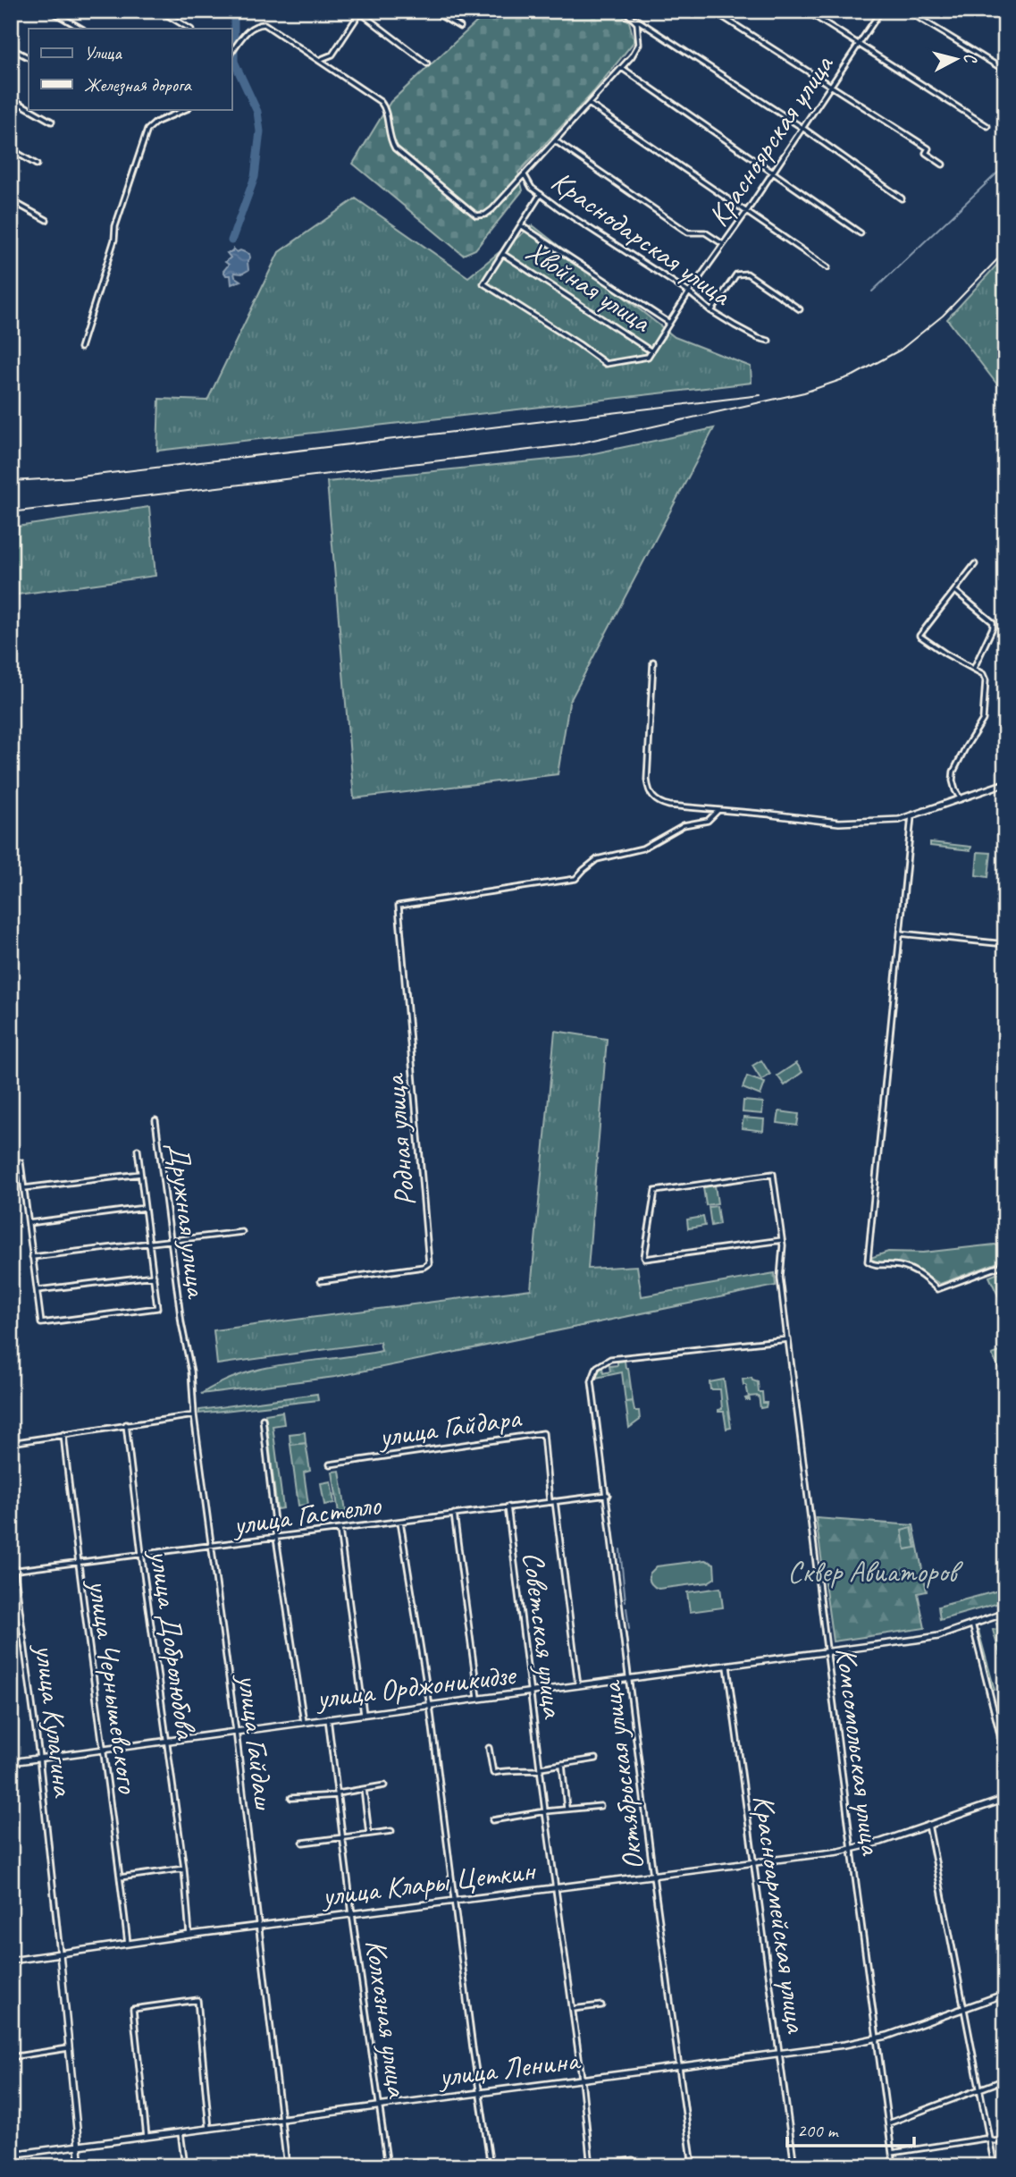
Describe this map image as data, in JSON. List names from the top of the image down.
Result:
{
  "streets": {
    "street": [
      "Красноярская улица",
      "Краснодарская улица",
      "Хвойная улица",
      "Родная улица",
      "Дружная улица",
      "улица Гайдара",
      "улица Гастелло",
      "Советская улица",
      "улица Добролюбова",
      "улица Орджоникидзе",
      "улица Чернышевского",
      "улица Кулагина",
      "улица Гайдаш",
      "Комсомольская улица",
      "Октябрьская улица",
      "улица Клары Цеткин",
      "Красноармейская улица",
      "Колхозная улица",
      "улица Ленина"
    ]
  },
  "crossings": [
    ["Красноярская улица", "Краснодарская улица"],
    ["Красноярская улица", "Хвойная улица"],
    ["Дружная улица", "улица Гайдаш"],
    ["улица Гайдара", "улица Гастелло"],
    ["улица Гастелло", "Советская улица"],
    ["улица Гастелло", "улица Добролюбова"],
    ["улица Гастелло", "улица Чернышевского"],
    ["улица Гастелло", "улица Кулагина"],
    ["улица Гастелло", "улица Гайдаш"],
    ["улица Гастелло", "Октябрьская улица"],
    ["Советская улица", "улица Орджоникидзе"],
    ["Советская улица", "улица Клары Цеткин"],
    ["Советская улица", "улица Ленина"],
    ["улица Добролюбова", "улица Орджоникидзе"],
    ["улица Добролюбова", "улица Клары Цеткин"],
    ["улица Орджоникидзе", "улица Чернышевского"],
    ["улица Орджоникидзе", "улица Кулагина"],
    ["улица Орджоникидзе", "улица Гайдаш"],
    ["улица Орджоникидзе", "Комсомольская улица"],
    ["улица Орджоникидзе", "Октябрьская улица"],
    ["улица Орджоникидзе", "Красноармейская улица"],
    ["улица Орджоникидзе", "Колхозная улица"],
    ["улица Чернышевского", "улица Клары Цеткин"],
    ["улица Кулагина", "улица Клары Цеткин"],
    ["улица Кулагина", "улица Ленина"],
    ["улица Гайдаш", "улица Клары Цеткин"],
    ["улица Гайдаш", "улица Ленина"],
    ["Комсомольская улица", "Октябрьская улица"],
    ["Комсомольская улица", "улица Клары Цеткин"],
    ["Комсомольская улица", "улица Ленина"],
    ["Октябрьская улица", "улица Клары Цеткин"],
    ["Октябрьская улица", "улица Ленина"],
    ["улица Клары Цеткин", "Красноармейская улица"],
    ["улица Клары Цеткин", "Колхозная улица"],
    ["Красноармейская улица", "улица Ленина"],
    ["Колхозная улица", "улица Ленина"]
  ],
  "parks": ["Сквер Авиаторов"],
  "legend": ["Улица", "Железная дорога"],
  "scale_bar": "200 m",
  "north": "right"
}
